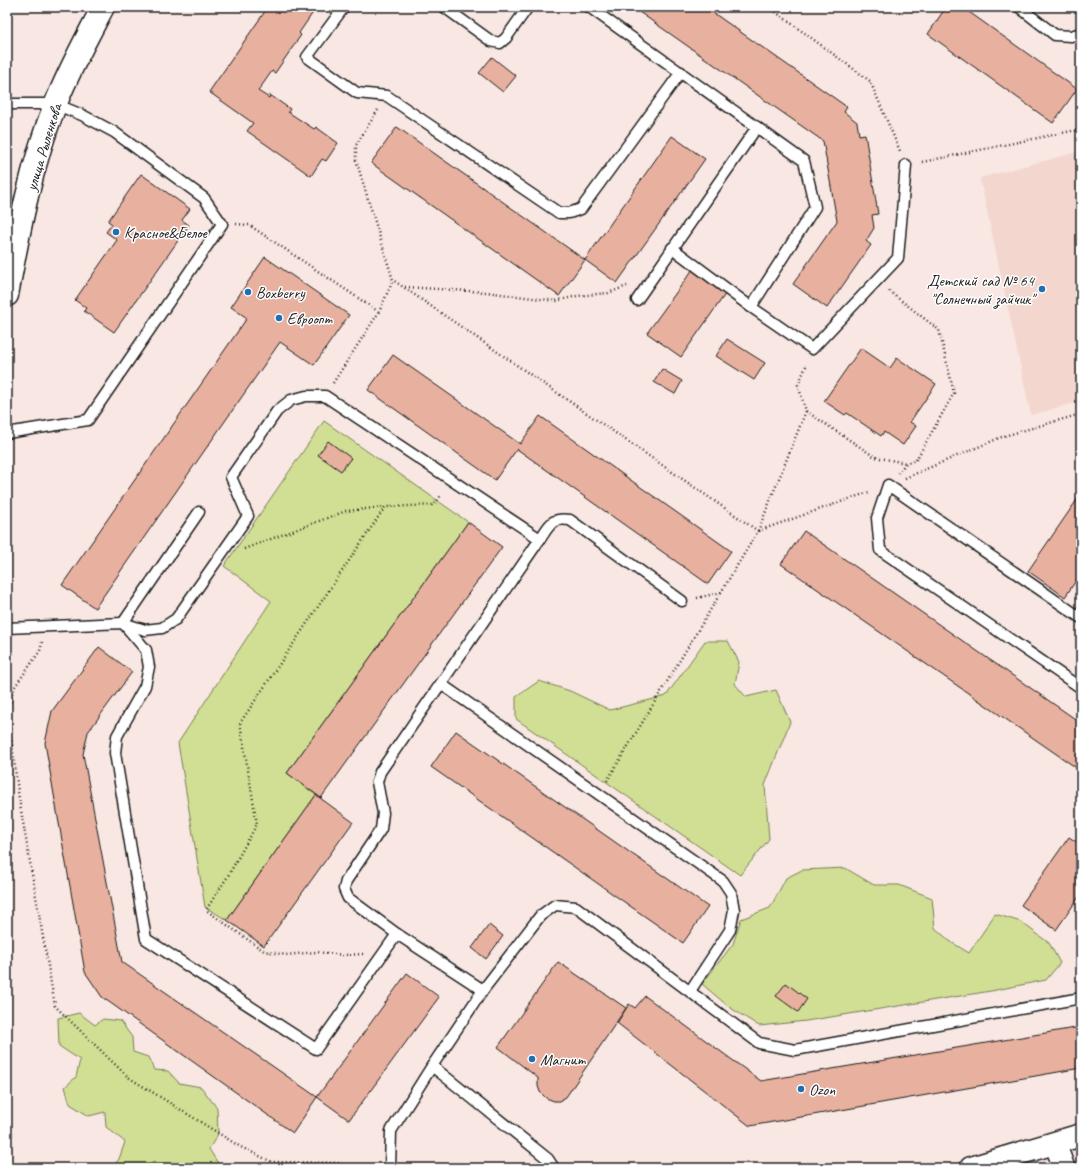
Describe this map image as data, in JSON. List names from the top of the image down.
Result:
{
  "streets": {
    "street": ["улица Рыленкова"]
  },
  "places": [
    "Красное&Белое",
    "Детский сад № 64 \"Солнечный зайчик\"",
    "Boxberry",
    "Евроопт",
    "Магнит",
    "Ozon"
  ]
}
